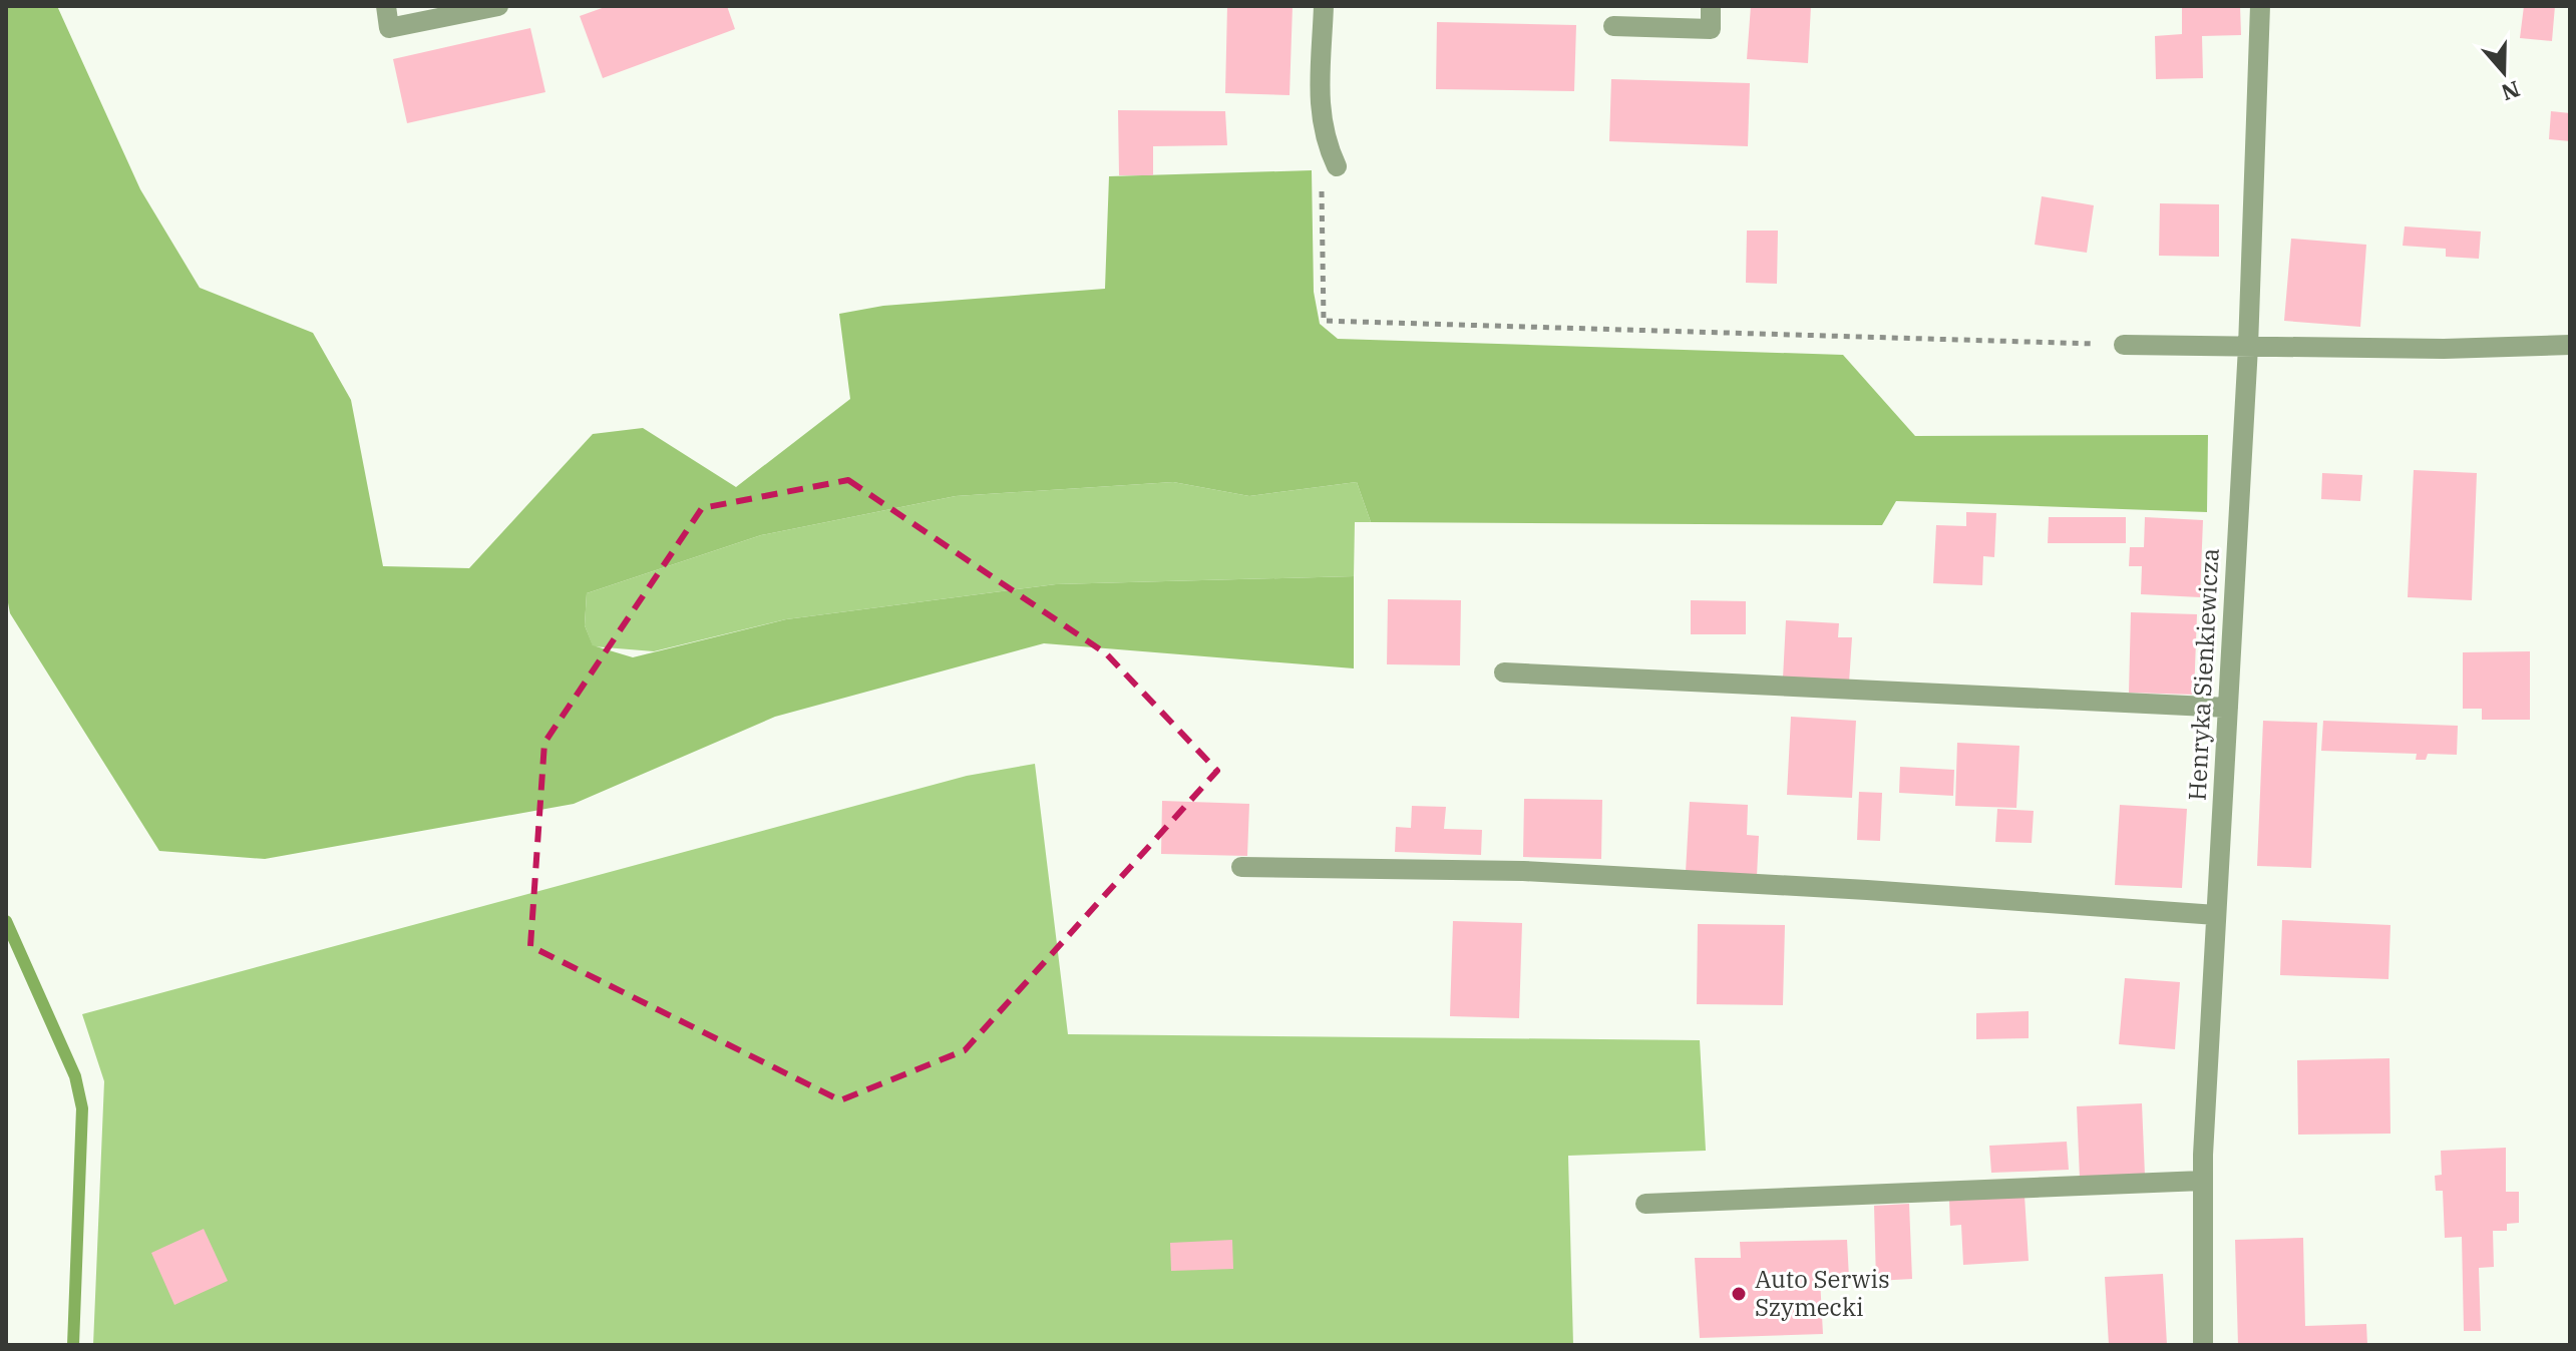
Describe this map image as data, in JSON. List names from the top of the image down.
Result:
{
  "streets": {
    "street": ["Henryka Sienkiewicza"]
  },
  "places": ["Auto Serwis Szymecki"],
  "north": "bottom"
}
